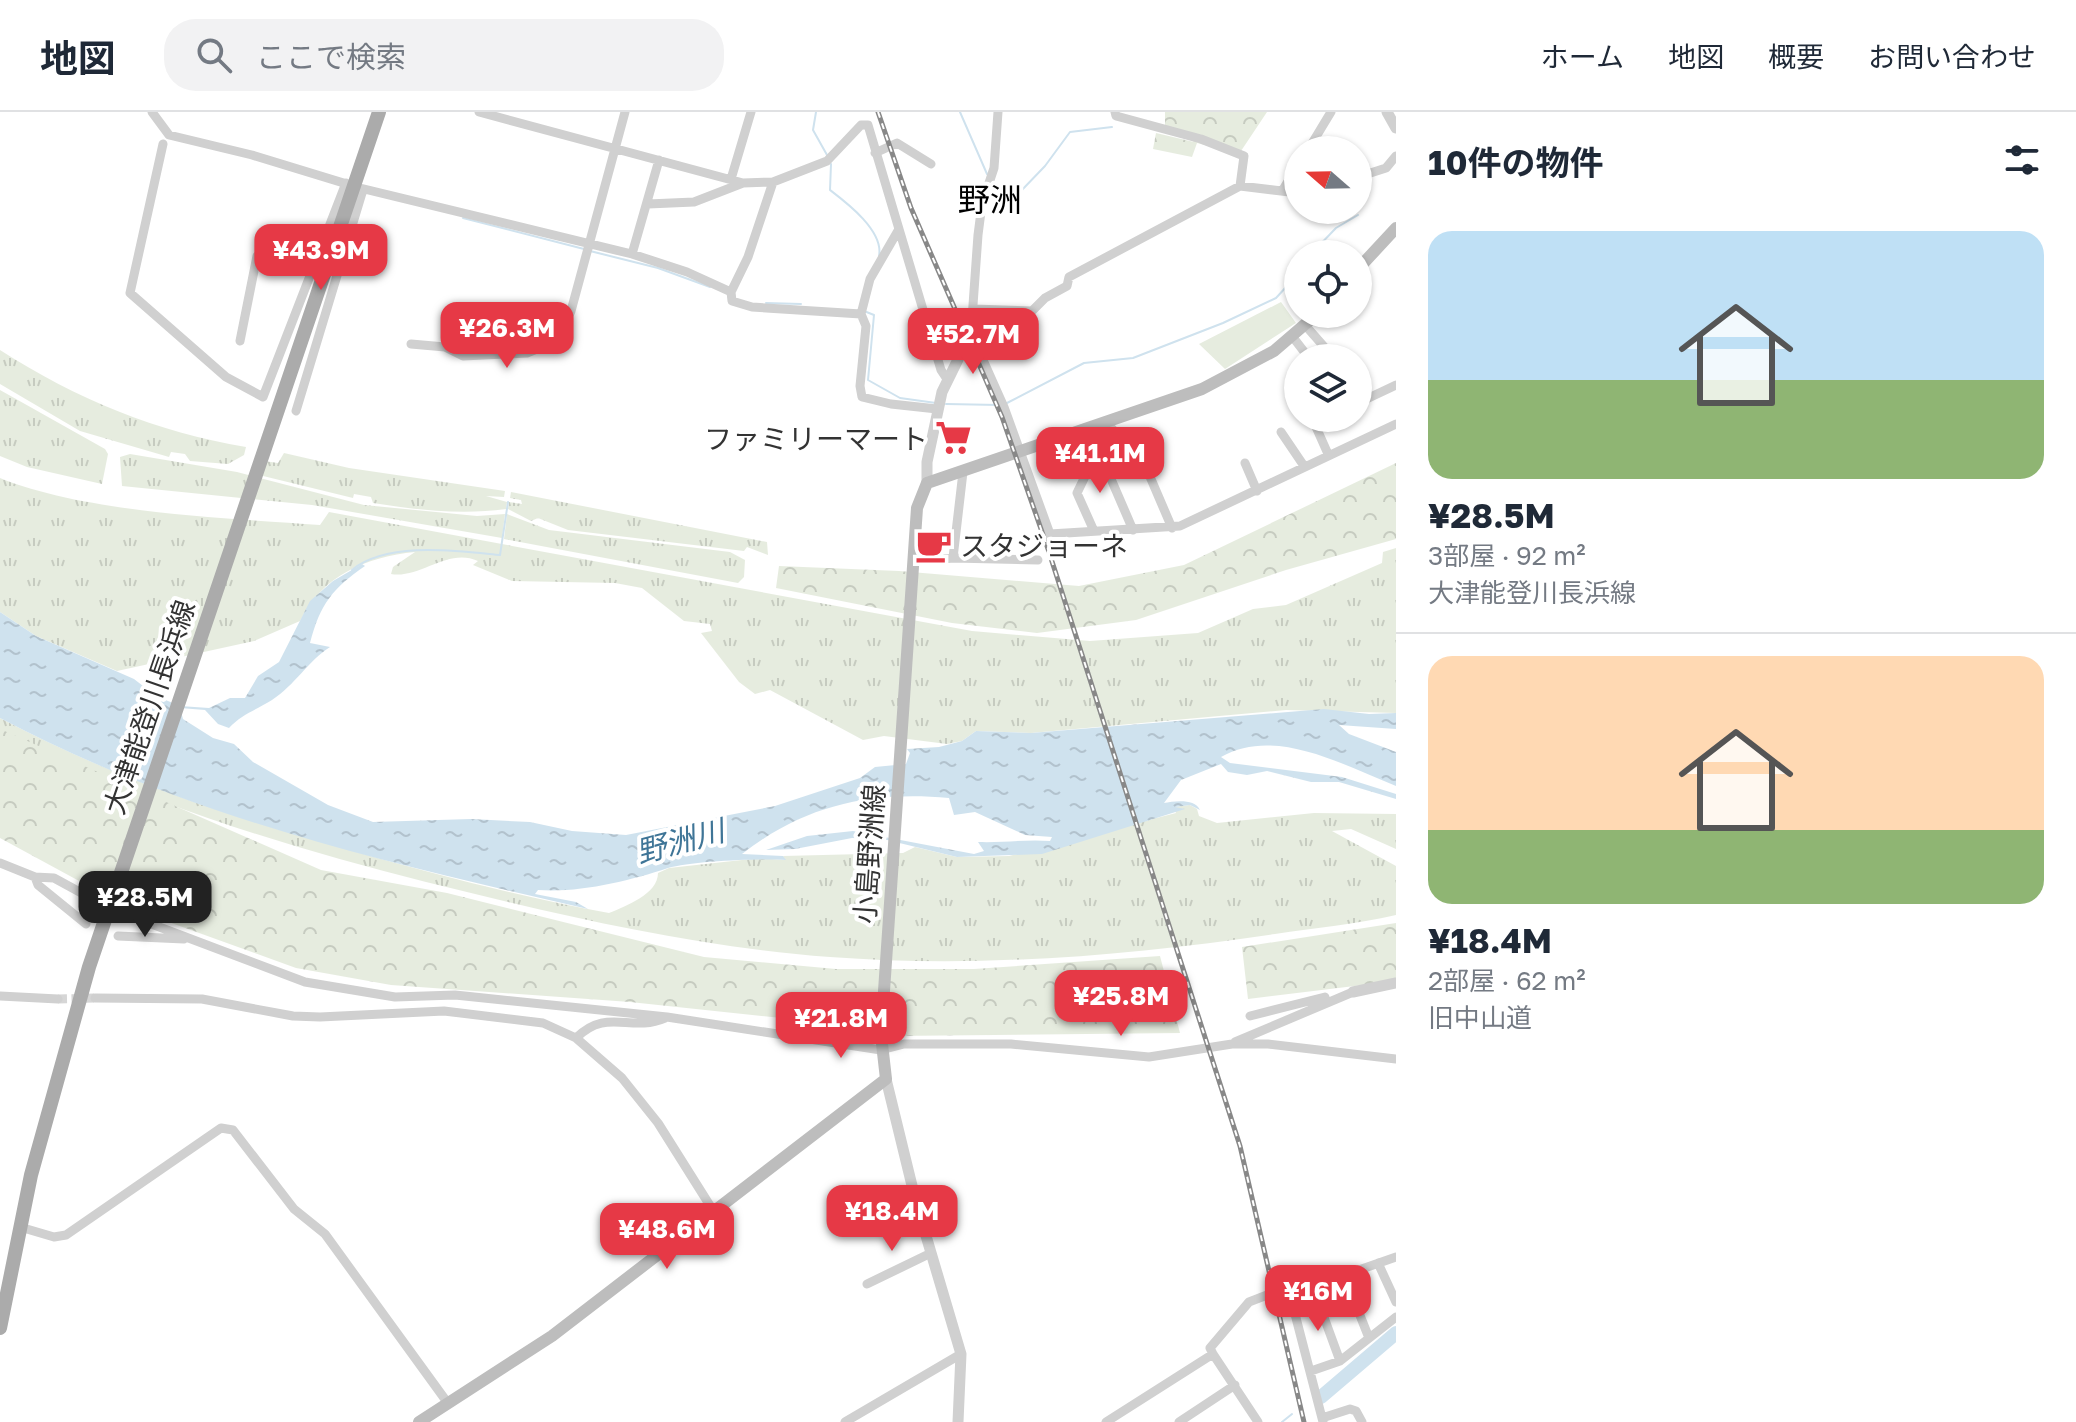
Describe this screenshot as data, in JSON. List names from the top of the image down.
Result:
{
  "streets": {
    "main road": ["大津能登川長浜線", "小島野洲線"]
  },
  "districts": ["野洲"],
  "water": ["野洲川"],
  "places": {
    "supermarket": ["ファミリーマート"],
    "cafe": ["スタジョーネ"]
  },
  "north": "left",
  "page": {
    "header": "地図",
    "search": "ここで検索",
    "nav": [
      "ホーム",
      "地図",
      "概要",
      "お問い合わせ"
    ],
    "heading": "10件の物件",
    "list": [
      {
        "name": "¥28.5M",
        "note": "3部屋 · 92 m² · 大津能登川長浜線"
      },
      {
        "name": "¥18.4M",
        "note": "2部屋 · 62 m² · 旧中山道"
      }
    ],
    "price": [
      "¥43.9M",
      "¥26.3M",
      "¥52.7M",
      "¥41.1M",
      "¥28.5M",
      "¥25.8M",
      "¥21.8M",
      "¥18.4M",
      "¥48.6M",
      "¥16M"
    ]
  }
}
